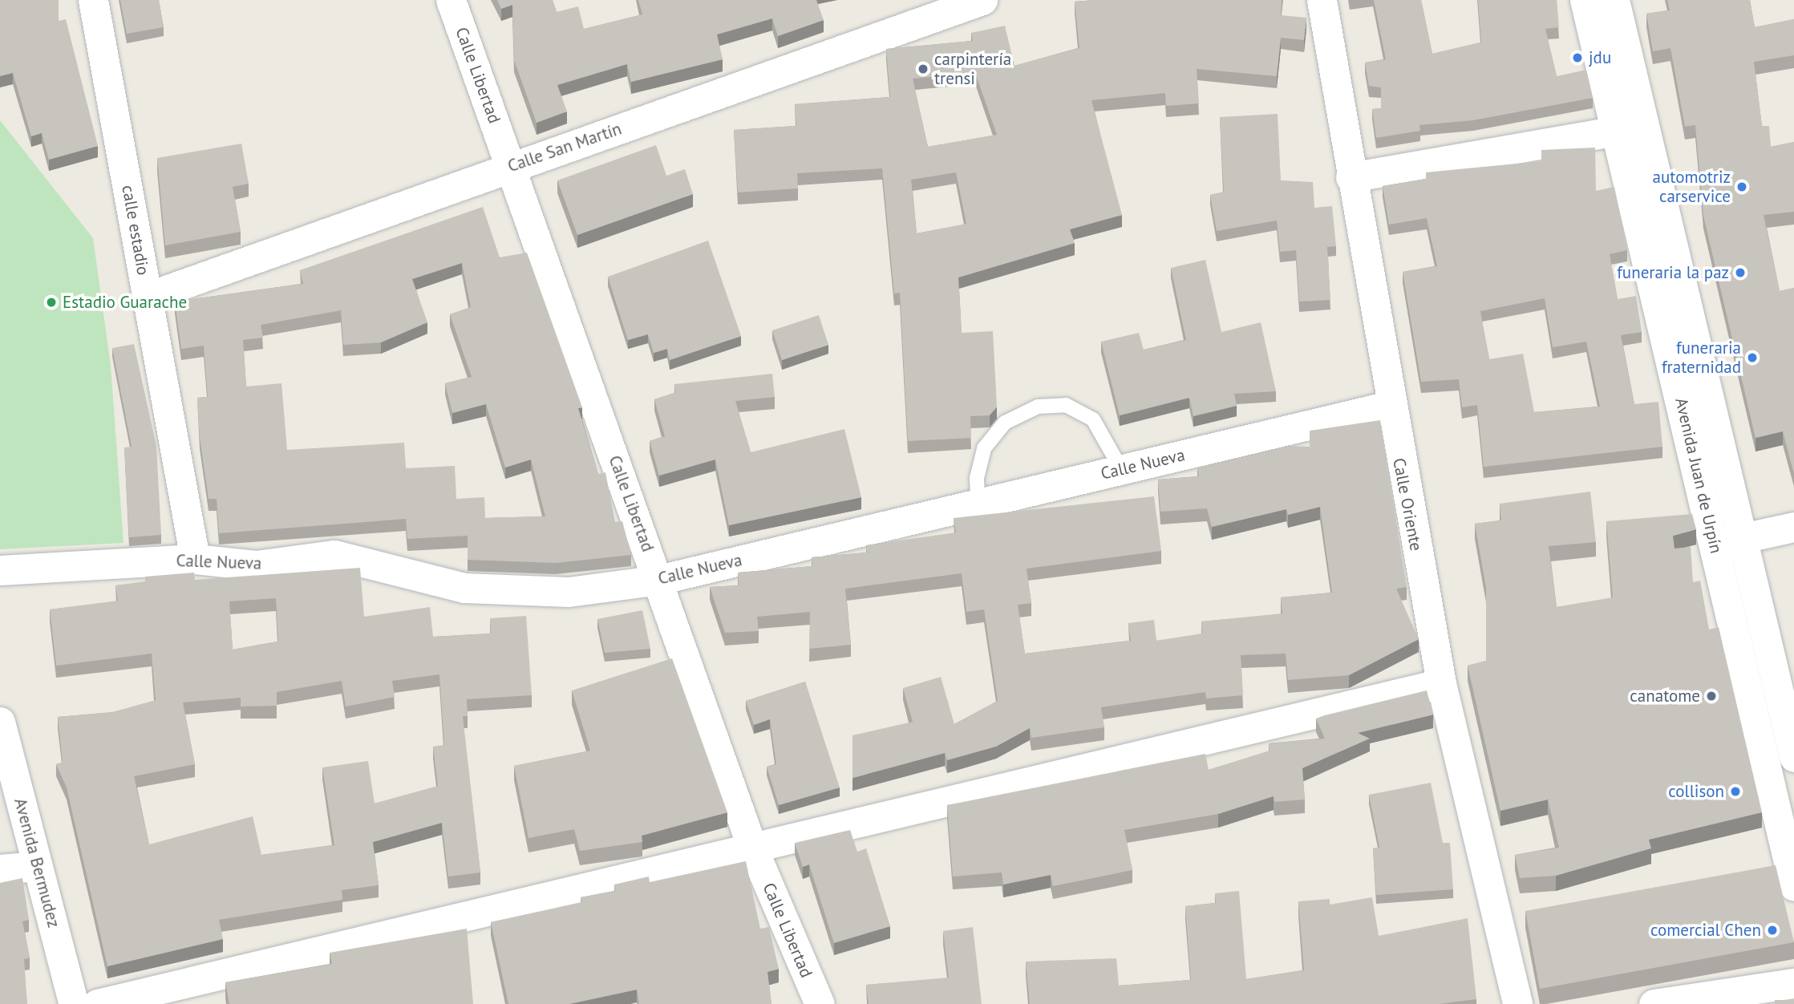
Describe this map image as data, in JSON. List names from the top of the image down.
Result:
{
  "streets": {
    "street": [
      "Calle Libertad",
      "Calle San Martín",
      "calle estadio",
      "Calle Nueva",
      "Avenida Juan de Urpín",
      "Calle Oriente",
      "Avenida Bermudez"
    ]
  },
  "crossings": [
    ["Calle Libertad", "Calle San Martín"],
    ["Calle Libertad", "Calle Nueva"],
    ["Calle San Martín", "calle estadio"],
    ["calle estadio", "Calle Nueva"],
    ["Calle Nueva", "Calle Oriente"]
  ],
  "places": [
    "jdu",
    "carpintería trensi",
    "automotriz carservice",
    "funeraria la paz",
    "Estadio Guarache",
    "funeraria fraternidad",
    "canatome",
    "collison",
    "comercial Chen"
  ]
}
